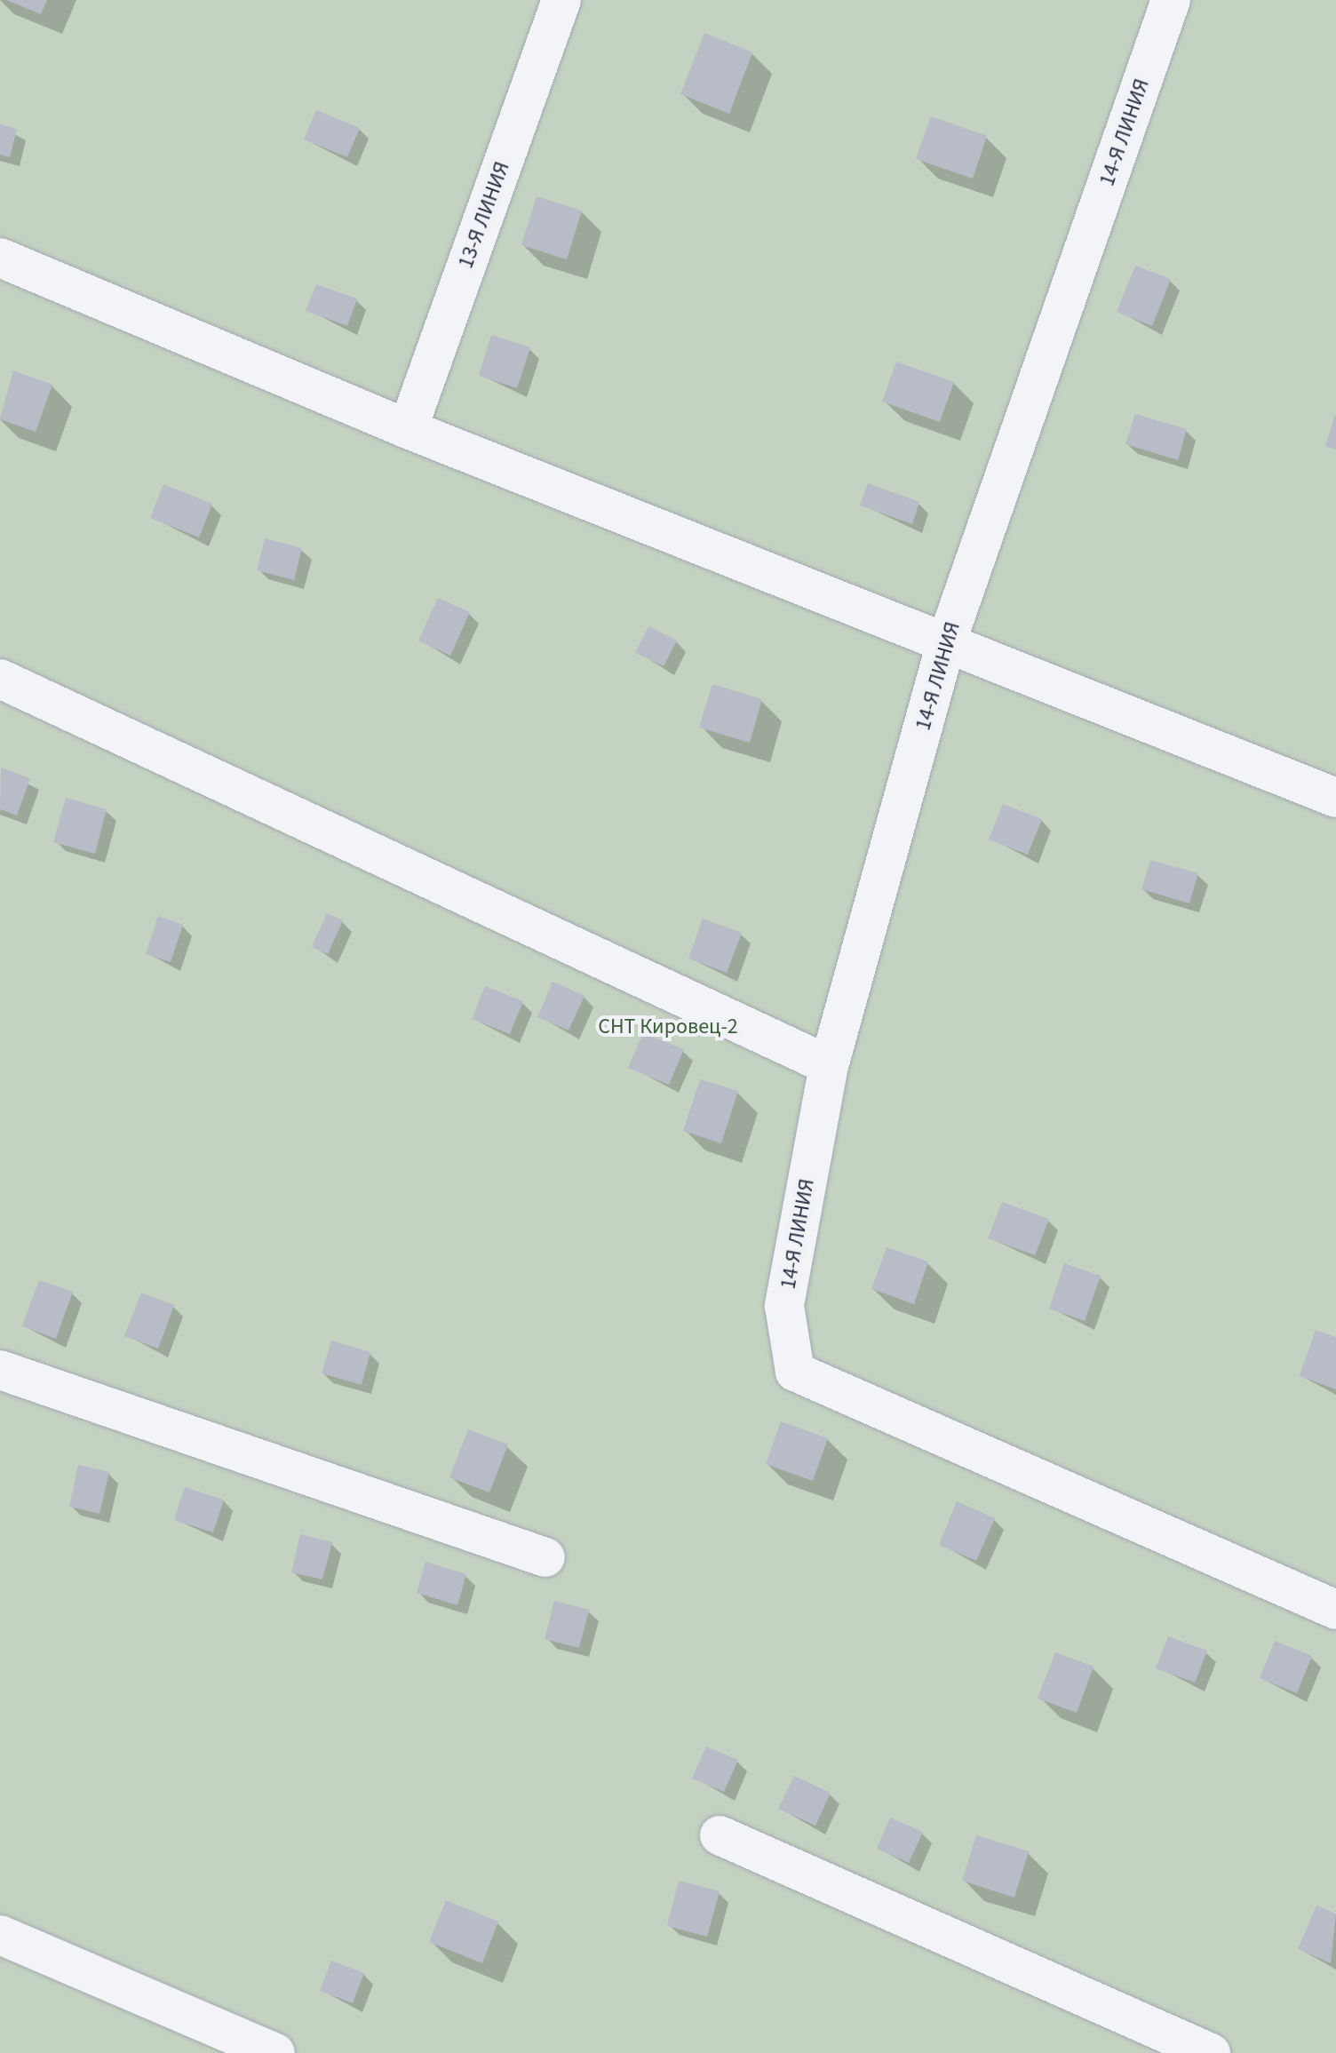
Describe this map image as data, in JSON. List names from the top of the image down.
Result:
{
  "streets": {
    "street": ["14-Я ЛИНИЯ", "13-Я ЛИНИЯ"]
  },
  "parks": ["СНТ Кировец-2"]
}
